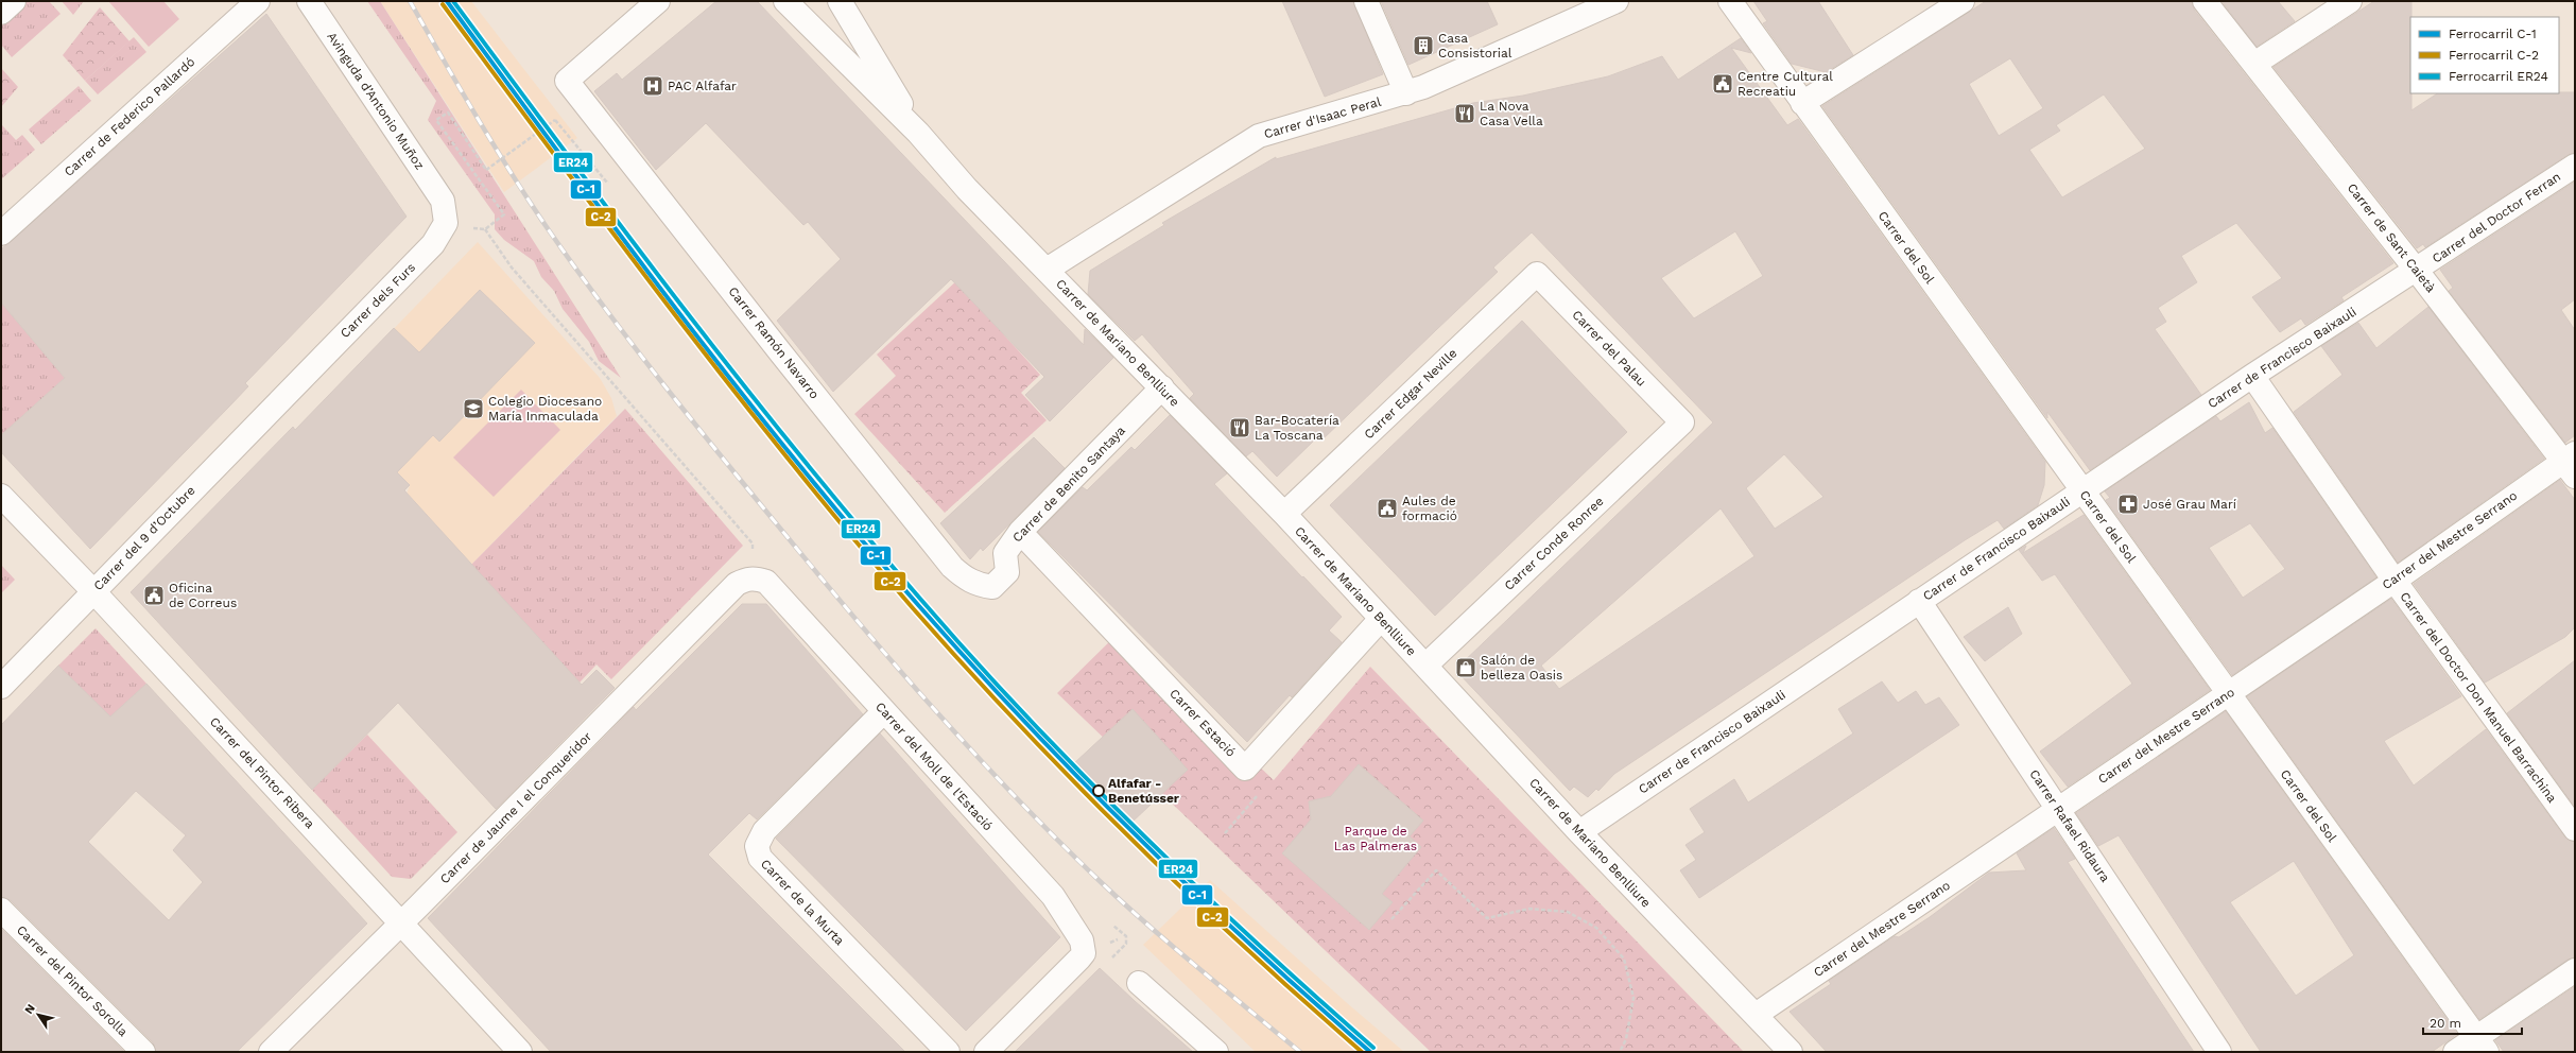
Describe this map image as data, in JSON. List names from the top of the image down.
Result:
{
  "streets": {
    "street": [
      "Avinguda d’Antonio Muñoz",
      "Carrer de Federico Pallardó",
      "Carrer d'Isaac Peral",
      "Carrer del Doctor Ferran",
      "Carrer de Sant Caietà",
      "Carrer del Sol",
      "Carrer dels Furs",
      "Carrer Ramón Navarro",
      "Carrer de Mariano Benlliure",
      "Carrer del Palau",
      "Carrer de Francisco Baixauli",
      "Carrer Edgar Neville",
      "Carrer de Benito Santaya",
      "Carrer del 9 d’Octubre",
      "Carrer del Mestre Serrano",
      "Carrer Conde Ronree",
      "Carrer del Doctor Don Manuel Barrachina",
      "Carrer Estació",
      "Carrer del Moll de l'Estació",
      "Carrer del Pintor Ribera",
      "Carrer de Jaume I el Conqueridor",
      "Carrer Rafael Ridaura",
      "Carrer de la Murta",
      "Carrer del Pintor Sorolla"
    ]
  },
  "crossings": [
    ["Avinguda d’Antonio Muñoz", "Carrer dels Furs"],
    ["Carrer d'Isaac Peral", "Carrer de Mariano Benlliure"],
    ["Carrer del Doctor Ferran", "Carrer de Sant Caietà"],
    ["Carrer del Doctor Ferran", "Carrer de Francisco Baixauli"],
    ["Carrer de Sant Caietà", "Carrer de Francisco Baixauli"],
    ["Carrer de Sant Caietà", "Carrer del Mestre Serrano"],
    ["Carrer del Sol", "Carrer de Francisco Baixauli"],
    ["Carrer del Sol", "Carrer del Mestre Serrano"],
    ["Carrer dels Furs", "Carrer del 9 d’Octubre"],
    ["Carrer Ramón Navarro", "Carrer de Benito Santaya"],
    ["Carrer de Mariano Benlliure", "Carrer de Francisco Baixauli"],
    ["Carrer de Mariano Benlliure", "Carrer Edgar Neville"],
    ["Carrer de Mariano Benlliure", "Carrer de Benito Santaya"],
    ["Carrer de Mariano Benlliure", "Carrer del Mestre Serrano"],
    ["Carrer de Mariano Benlliure", "Carrer Conde Ronree"],
    ["Carrer de Mariano Benlliure", "Carrer Estació"],
    ["Carrer del Palau", "Carrer Edgar Neville"],
    ["Carrer del Palau", "Carrer Conde Ronree"],
    ["Carrer de Francisco Baixauli", "Carrer del Doctor Don Manuel Barrachina"],
    ["Carrer de Francisco Baixauli", "Carrer Rafael Ridaura"],
    ["Carrer de Benito Santaya", "Carrer Estació"],
    ["Carrer del 9 d’Octubre", "Carrer del Pintor Ribera"],
    ["Carrer del Mestre Serrano", "Carrer del Doctor Don Manuel Barrachina"],
    ["Carrer del Mestre Serrano", "Carrer Rafael Ridaura"],
    ["Carrer del Moll de l'Estació", "Carrer de Jaume I el Conqueridor"],
    ["Carrer del Moll de l'Estació", "Carrer de la Murta"],
    ["Carrer del Pintor Ribera", "Carrer de Jaume I el Conqueridor"]
  ],
  "parks": ["Parque de Las Palmeras"],
  "places": {
    "building": ["Casa Consistorial"],
    "public building": ["Centre Cultural Recreatiu", "Aules de formació", "Oficina de Correus"],
    "hospital": ["PAC Alfafar"],
    "restaurant": ["La Nova Casa Vella", "Bar-Bocatería La Toscana"],
    "school or university": ["Colegio Diocesano María Inmaculada"],
    "pharmacy": ["José Grau Marí"],
    "shop": ["Salón de belleza Oasis"],
    "other": ["Alfafar - Benetússer"]
  },
  "lines": ["rail line C-1", "rail line ER24", "rail line C-2"],
  "legend": ["Ferrocarril C-1", "Ferrocarril C-2", "Ferrocarril ER24"],
  "scale_bar": "20 m",
  "north": "top left"
}
